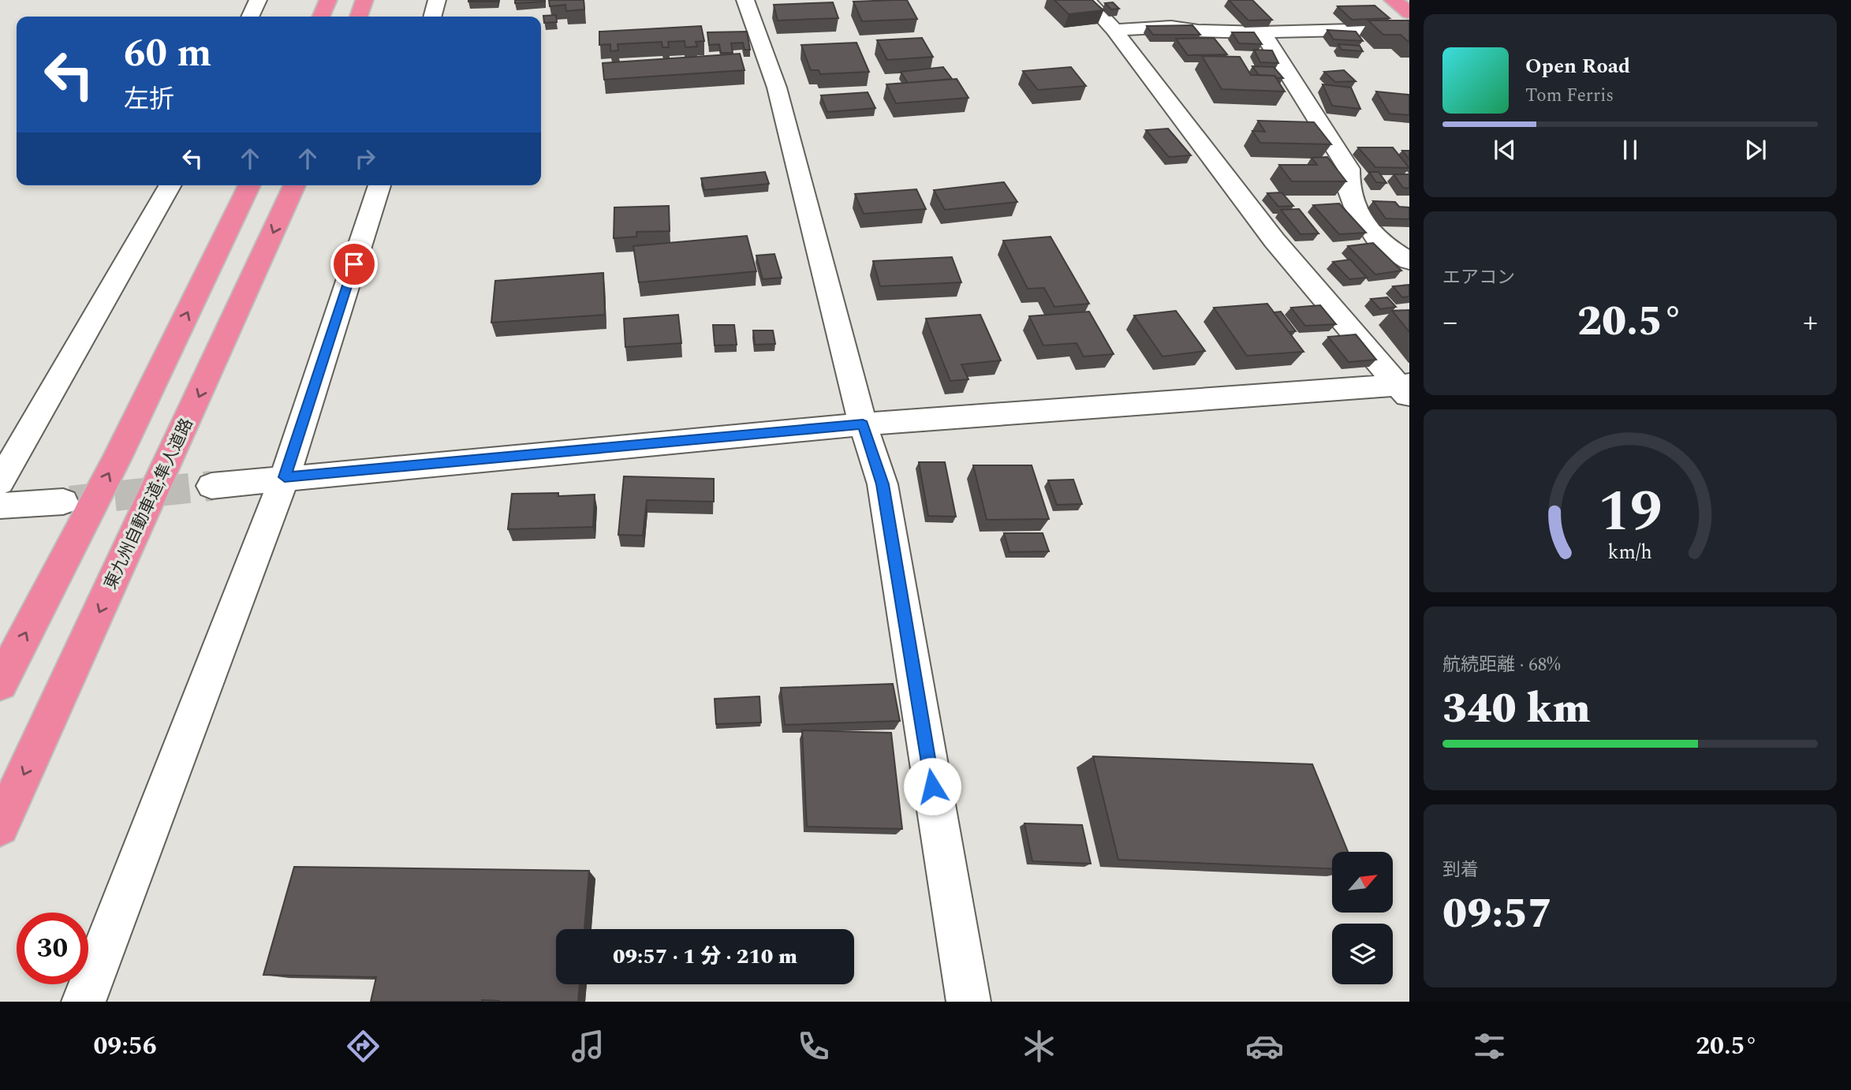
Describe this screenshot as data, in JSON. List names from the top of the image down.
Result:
{
  "streets": {
    "highway": ["東九州自動車道;隼人道路"]
  },
  "north": "top right",
  "page": {
    "turn": ["60 m", "左折"],
    "song": ["Open Road", "Tom Ferris"],
    "tile": [
      "エアコン",
      ["航続距離 · 68%", "340 km"],
      ["到着", "09:57"]
    ],
    "heat": ["−", "20.5°", "+"],
    "limit": "30",
    "trip": "09:57 · 1 分 · 210 m",
    "tabs": ["09:56", "20.5°"],
    "gauge": ["19", "km/h"]
  }
}
